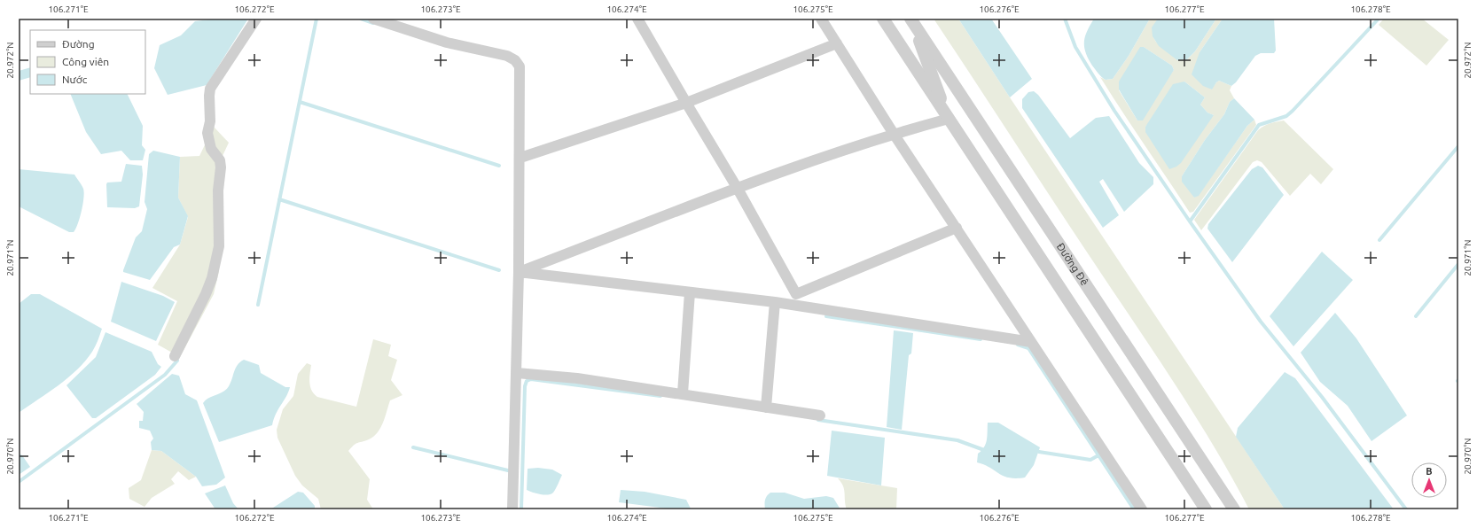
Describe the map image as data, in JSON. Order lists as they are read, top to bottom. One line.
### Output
{"streets":{"street":["Đường Đê"]},"legend":["Đường","Công viên","Nước"],"north":"top","coordinates":["106.271°E","106.272°E","106.273°E","106.274°E","106.275°E","106.276°E","106.277°E","106.278°E","20.972°N","20.971°N","20.970°N"]}
